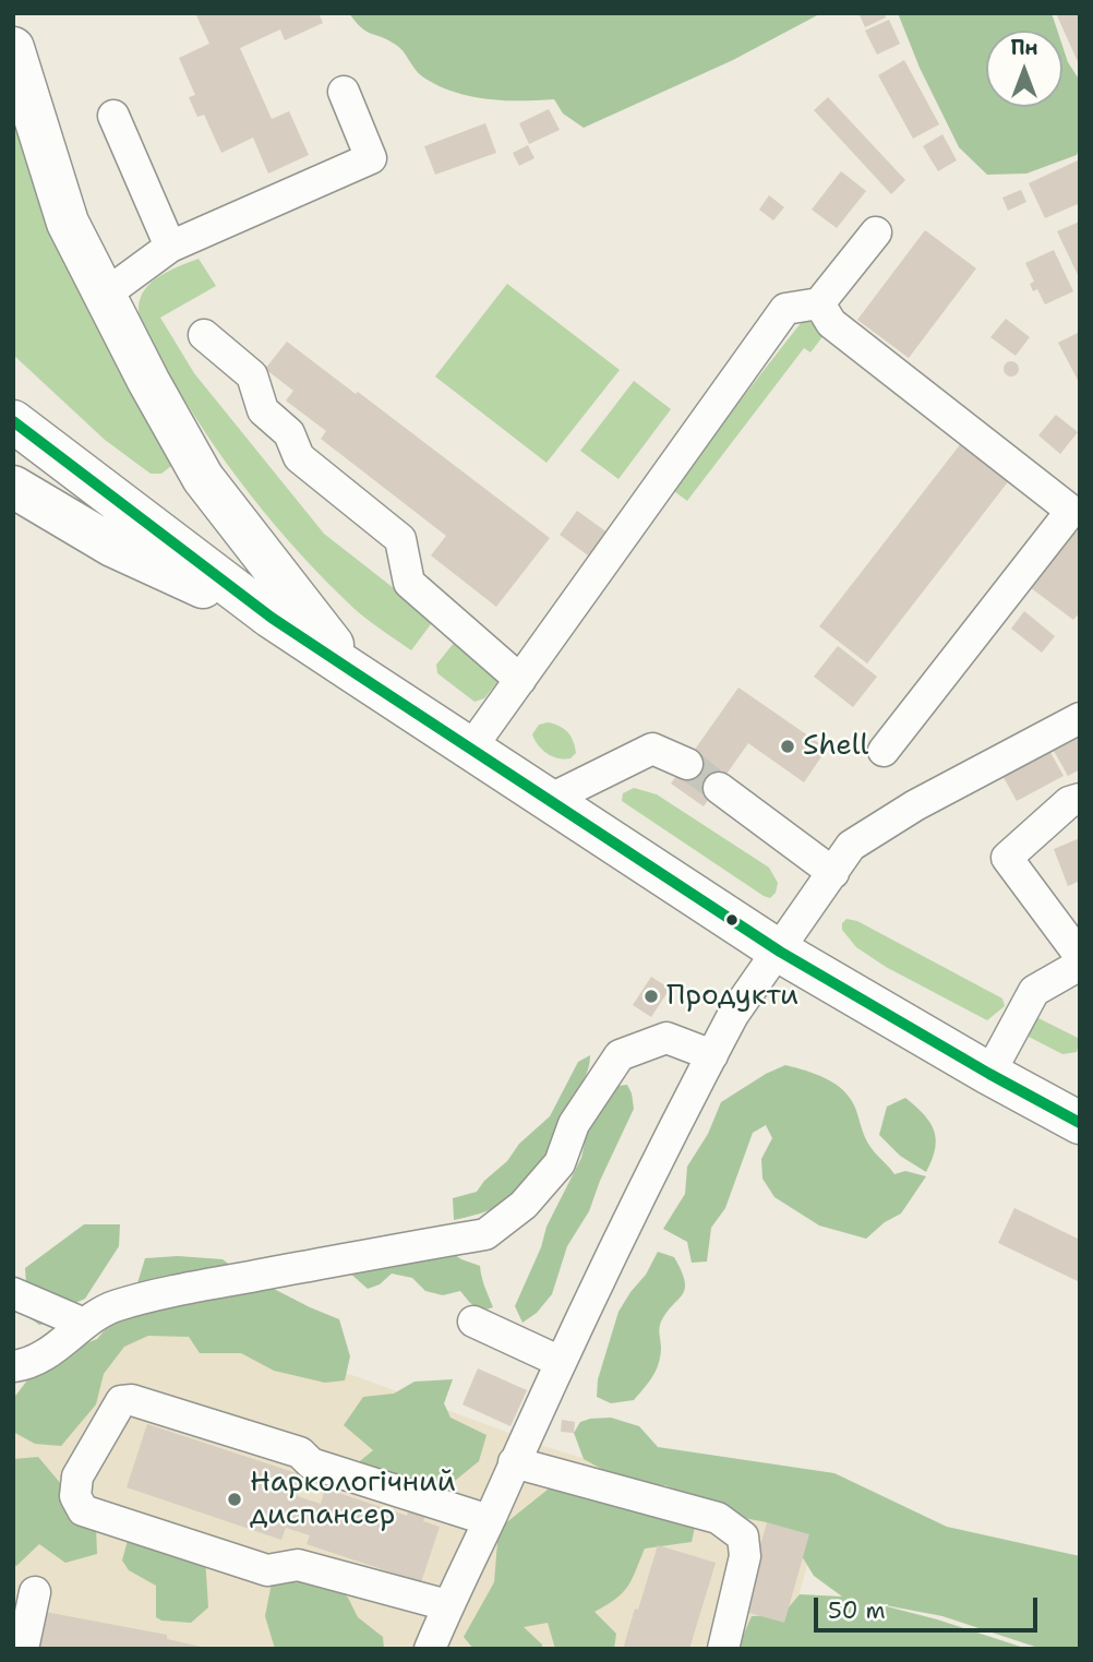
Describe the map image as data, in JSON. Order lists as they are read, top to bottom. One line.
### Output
{"places":["Shell","Продукти","Наркологічний диспансер"],"scale_bar":"50 m","north":"top"}
